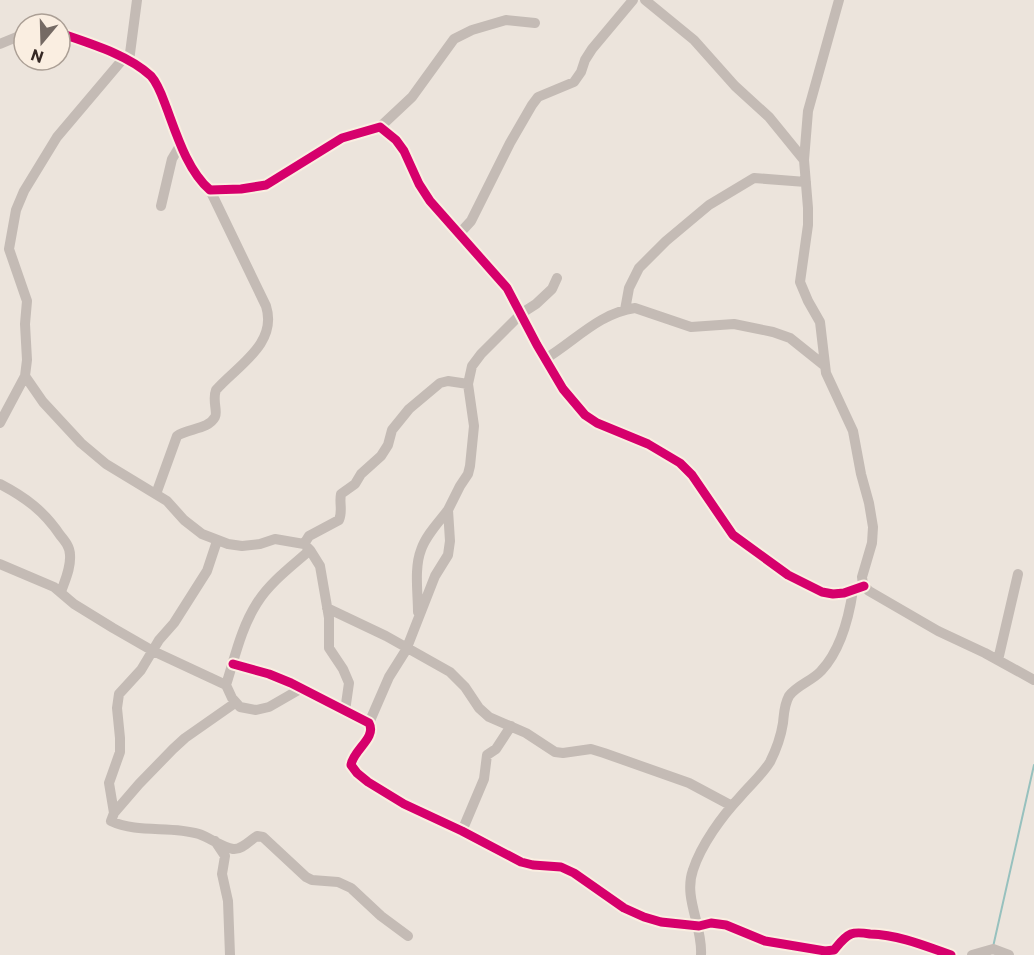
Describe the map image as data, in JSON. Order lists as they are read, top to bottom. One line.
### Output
{"north":"bottom"}
